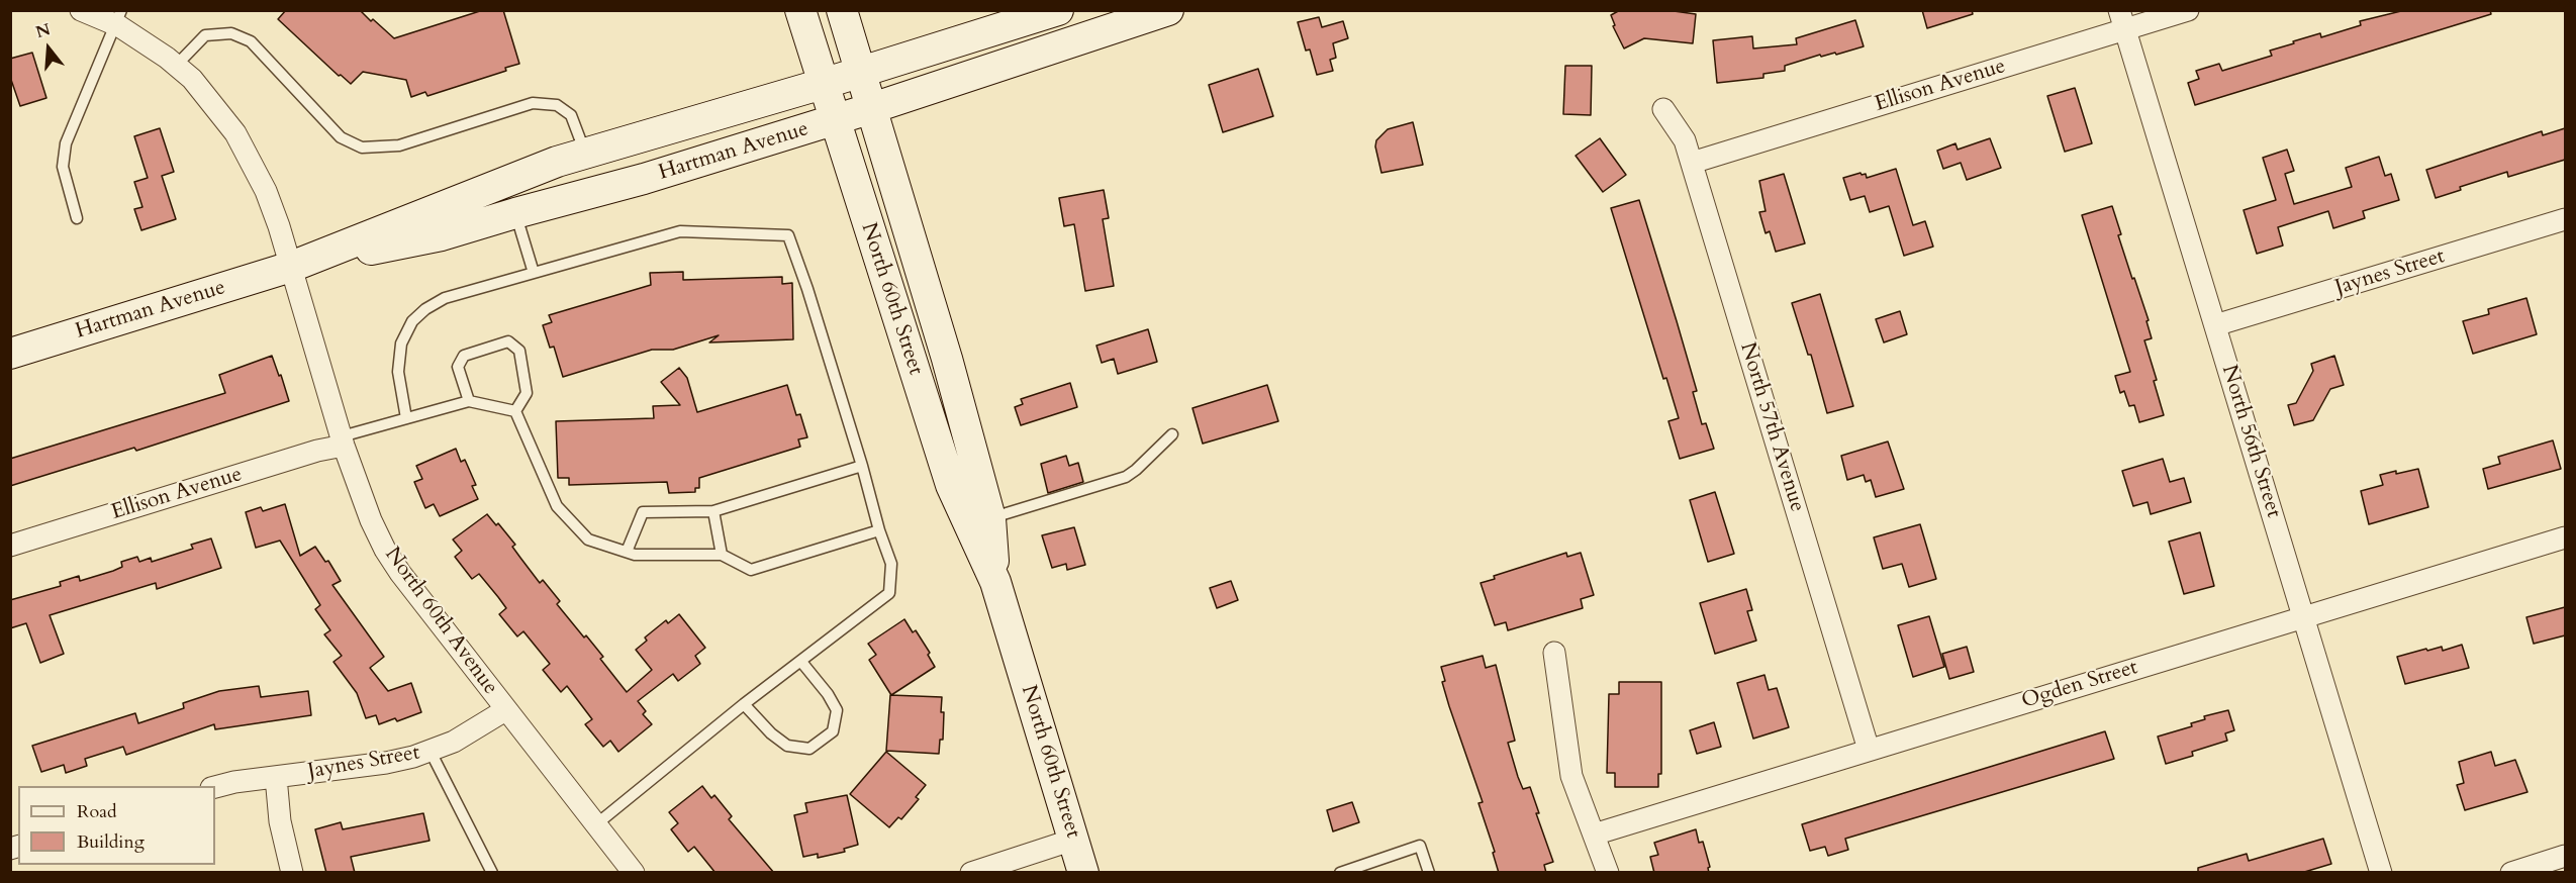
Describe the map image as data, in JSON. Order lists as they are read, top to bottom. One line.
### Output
{"streets":{"main road":["Hartman Avenue","North 60th Street"],"street":["Ellison Avenue","Jaynes Street","North 57th Avenue","North 56th Street","North 60th Avenue","Ogden Street"]},"crossings":[["Ellison Avenue","North 57th Avenue"],["Ellison Avenue","North 56th Street"],["Ellison Avenue","North 60th Avenue"],["Hartman Avenue","North 60th Street"],["Hartman Avenue","North 60th Avenue"],["Jaynes Street","North 56th Street"],["Jaynes Street","North 60th Avenue"],["North 57th Avenue","Ogden Street"],["North 56th Street","Ogden Street"]],"legend":["Road","Building"],"north":"top"}
